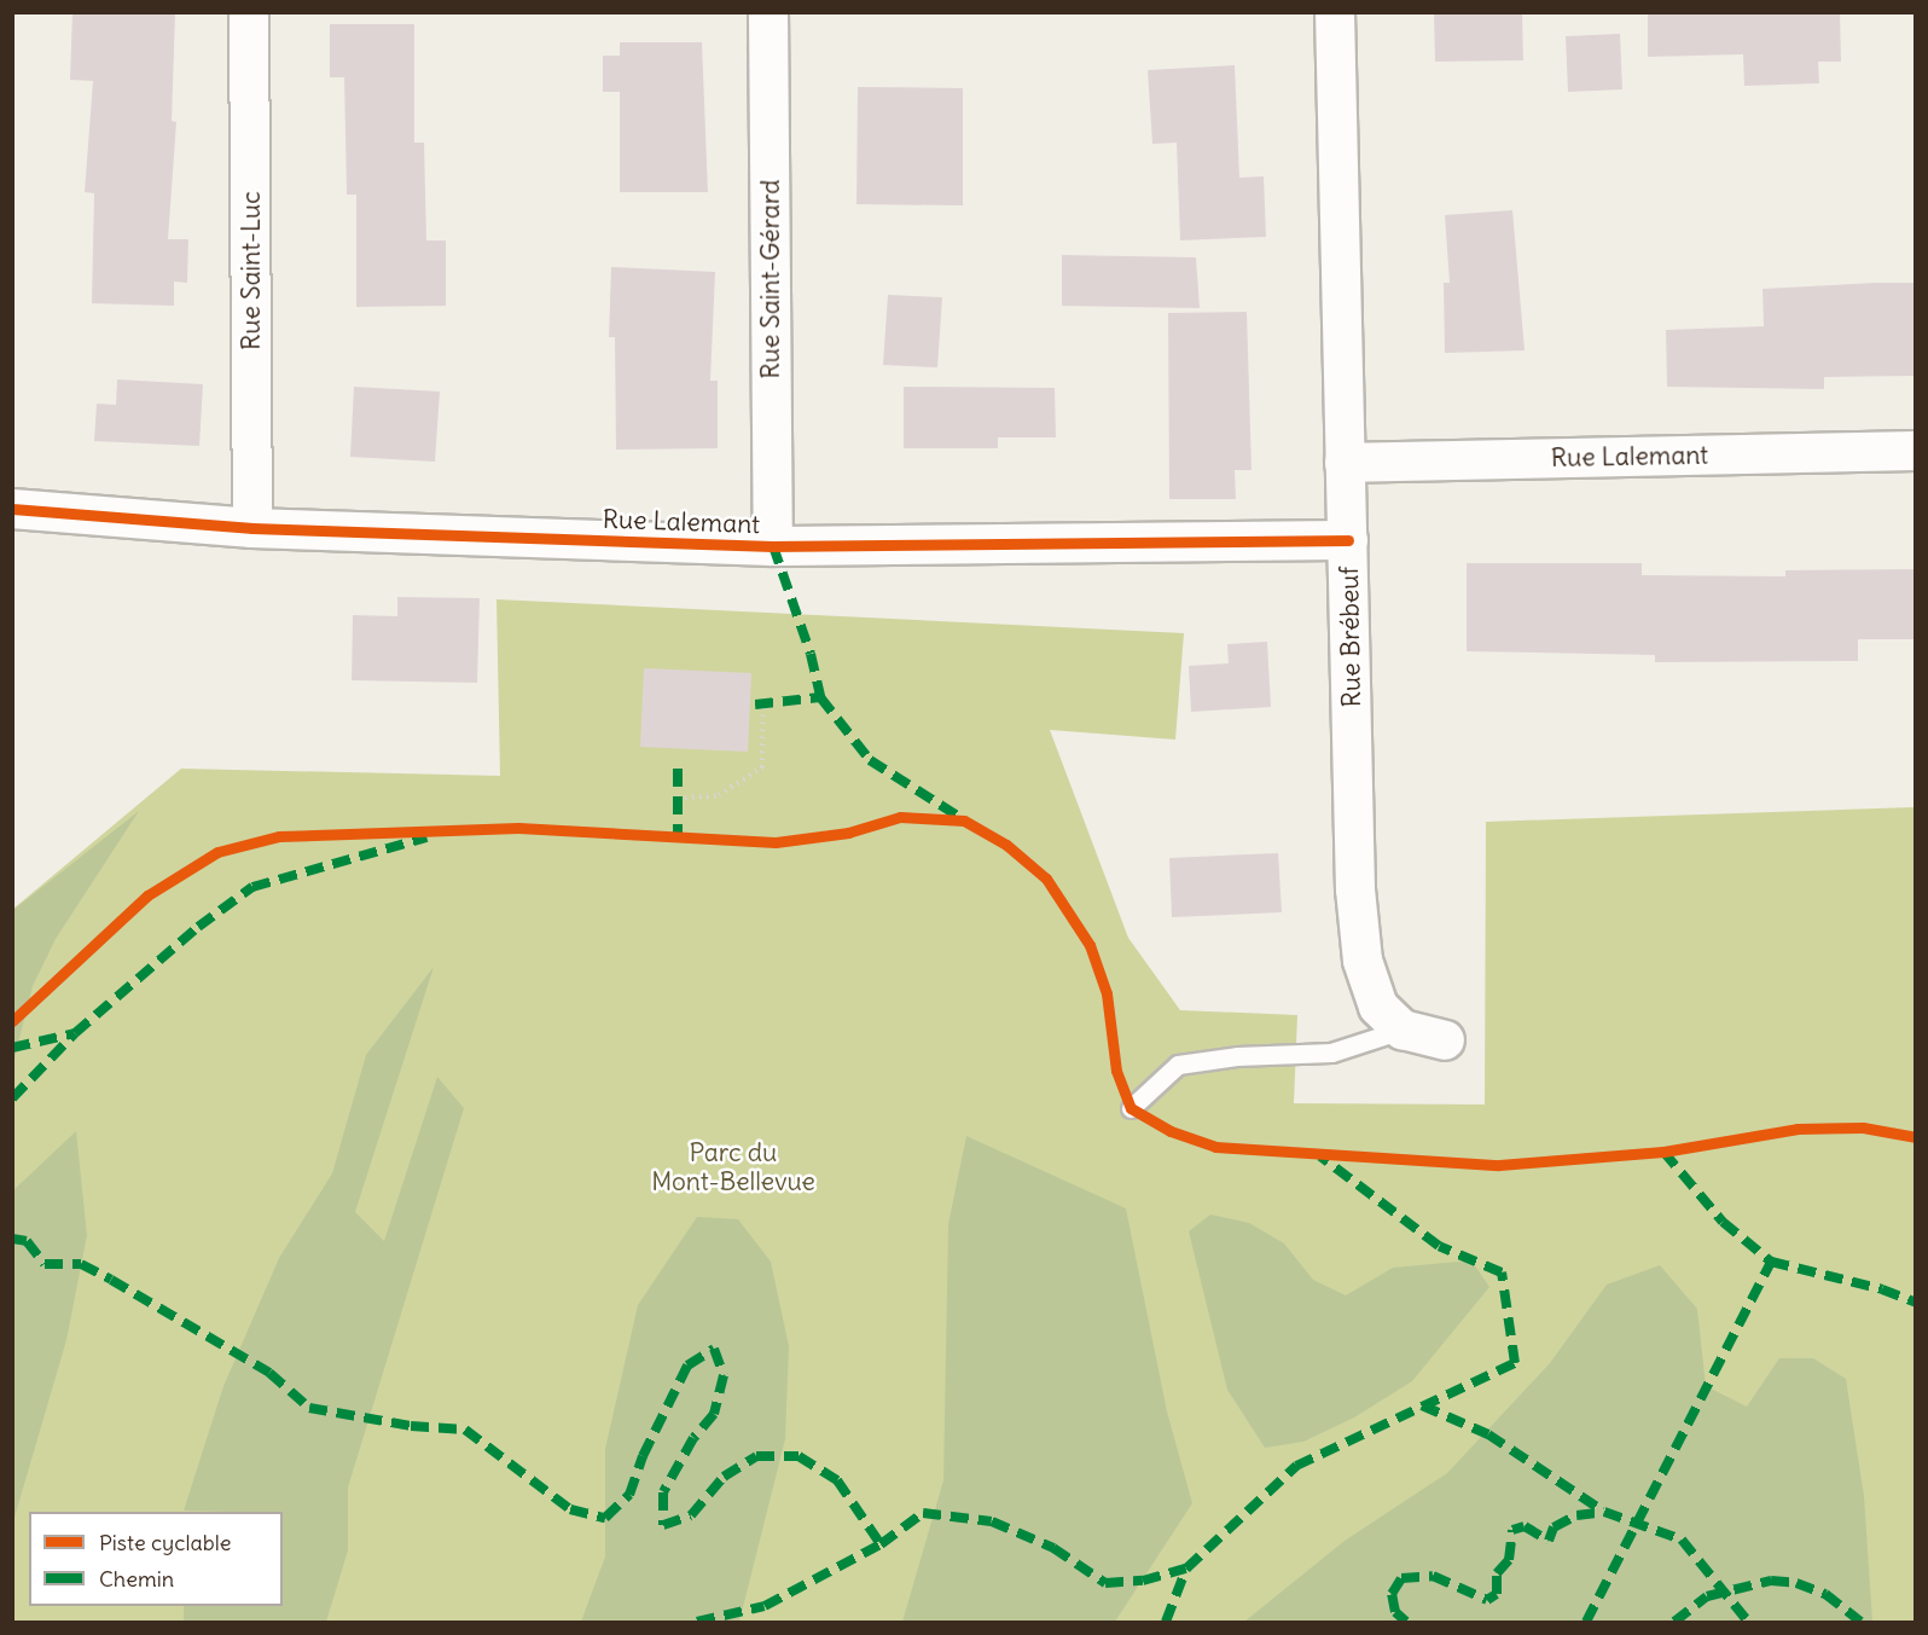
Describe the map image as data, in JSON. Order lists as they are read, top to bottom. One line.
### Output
{"streets":{"street":["Rue Saint-Luc","Rue Saint-Gérard","Rue Lalemant","Rue Brébeuf"]},"crossings":[["Rue Saint-Luc","Rue Lalemant"],["Rue Saint-Gérard","Rue Lalemant"],["Rue Lalemant","Rue Brébeuf"]],"parks":["Parc du Mont-Bellevue"],"legend":["Piste cyclable","Chemin"]}
